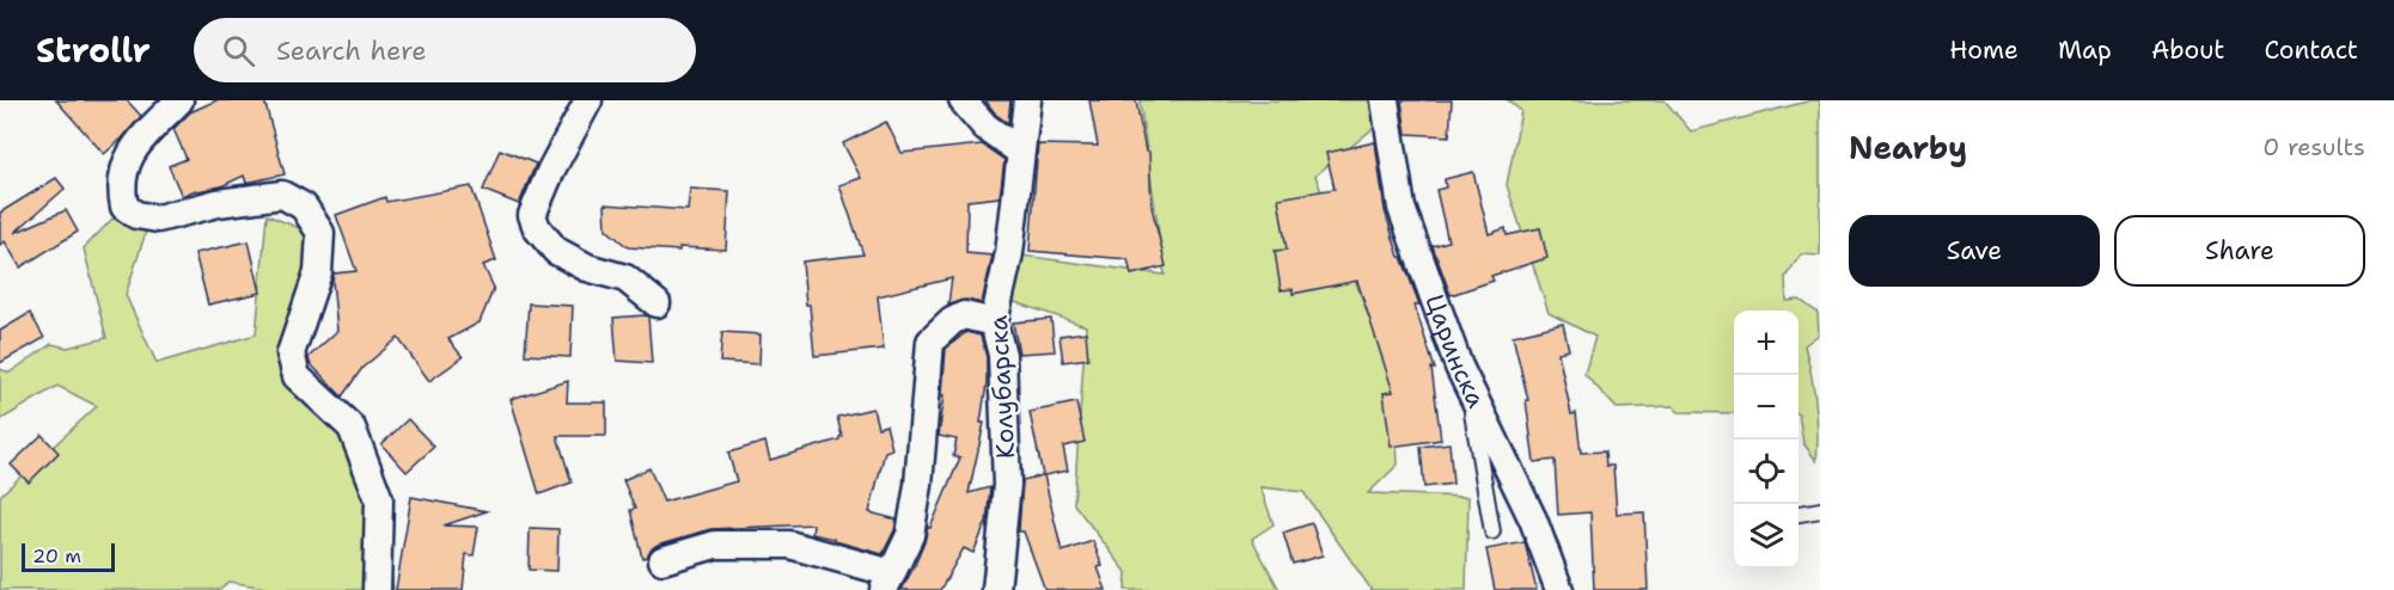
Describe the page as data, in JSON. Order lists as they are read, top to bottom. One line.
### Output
{"streets":{"street":["Царинска","Колубарска"]},"scale_bar":"20 m","page":{"header":"Strollr","search":"Search here","nav":["Home","Map","About","Contact"],"heading":["Nearby","0 results"],"buttons":["Save","Share"],"map_buttons":["+","−"],"scale":"20 m"}}
